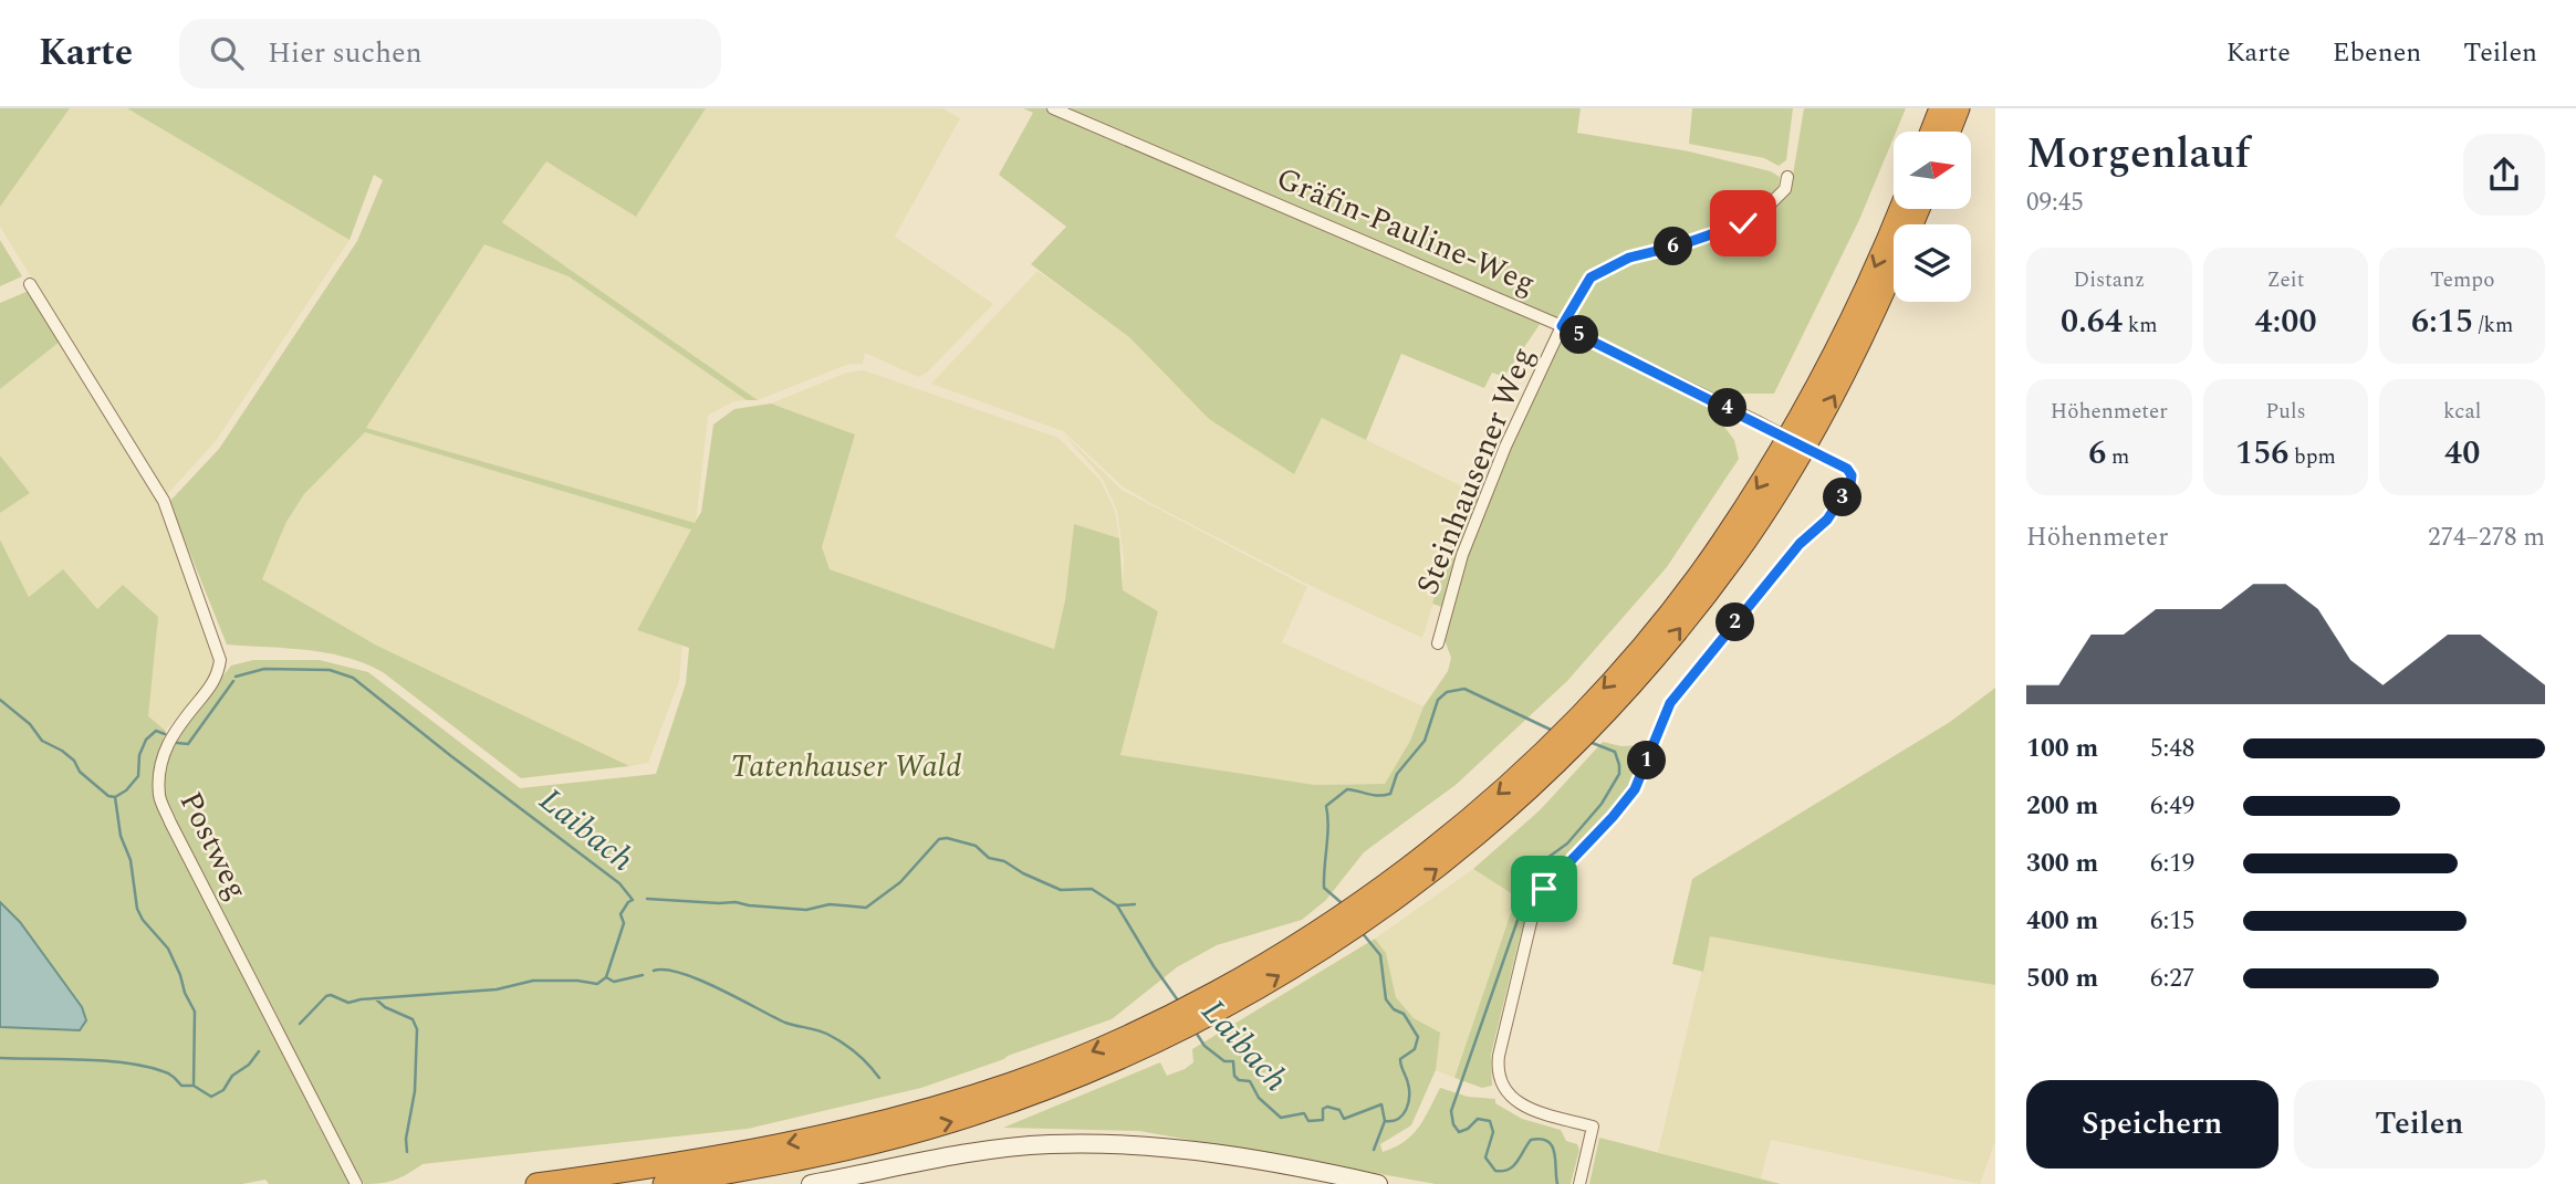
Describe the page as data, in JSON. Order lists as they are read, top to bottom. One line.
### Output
{"streets":{"street":["Gräfin-Pauline-Weg","Steinhausener Weg","Postweg"]},"crossings":[["Gräfin-Pauline-Weg","Steinhausener Weg"]],"water":["Laibach"],"parks":["Tatenhauser Wald"],"north":"right","page":{"header":"Karte","search":"Hier suchen","nav":["Karte","Ebenen","Teilen"],"heading":["Morgenlauf","09:45"],"pins":["6","5","4","3","2","1"],"stats":[["Distanz","0.64 km"],["Zeit","4:00"],["Tempo","6:15 /km"],["Höhenmeter","6 m"],["Puls","156 bpm"],["kcal","40"]],"chart":["Höhenmeter","274–278 m"],"list":[{"name":"100 m","note":"5:48"},{"name":"200 m","note":"6:49"},{"name":"300 m","note":"6:19"},{"name":"400 m","note":"6:15"},{"name":"500 m","note":"6:27"}],"buttons":["Speichern","Teilen"]}}
